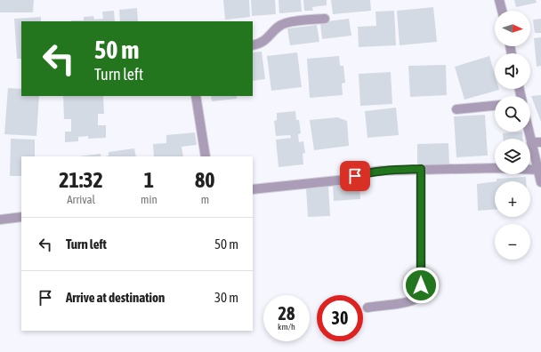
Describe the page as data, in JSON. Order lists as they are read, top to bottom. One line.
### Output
{"north":"right","page":{"map_buttons":["+","−"],"turn":["50 m","Turn left"],"eta":["21:32","Arrival","1","min","80","m"],"list":[{"name":"Turn left","value":"50 m"},{"name":"Arrive at destination","value":"30 m"}],"speed":"28 km/h","limit":"30"}}
